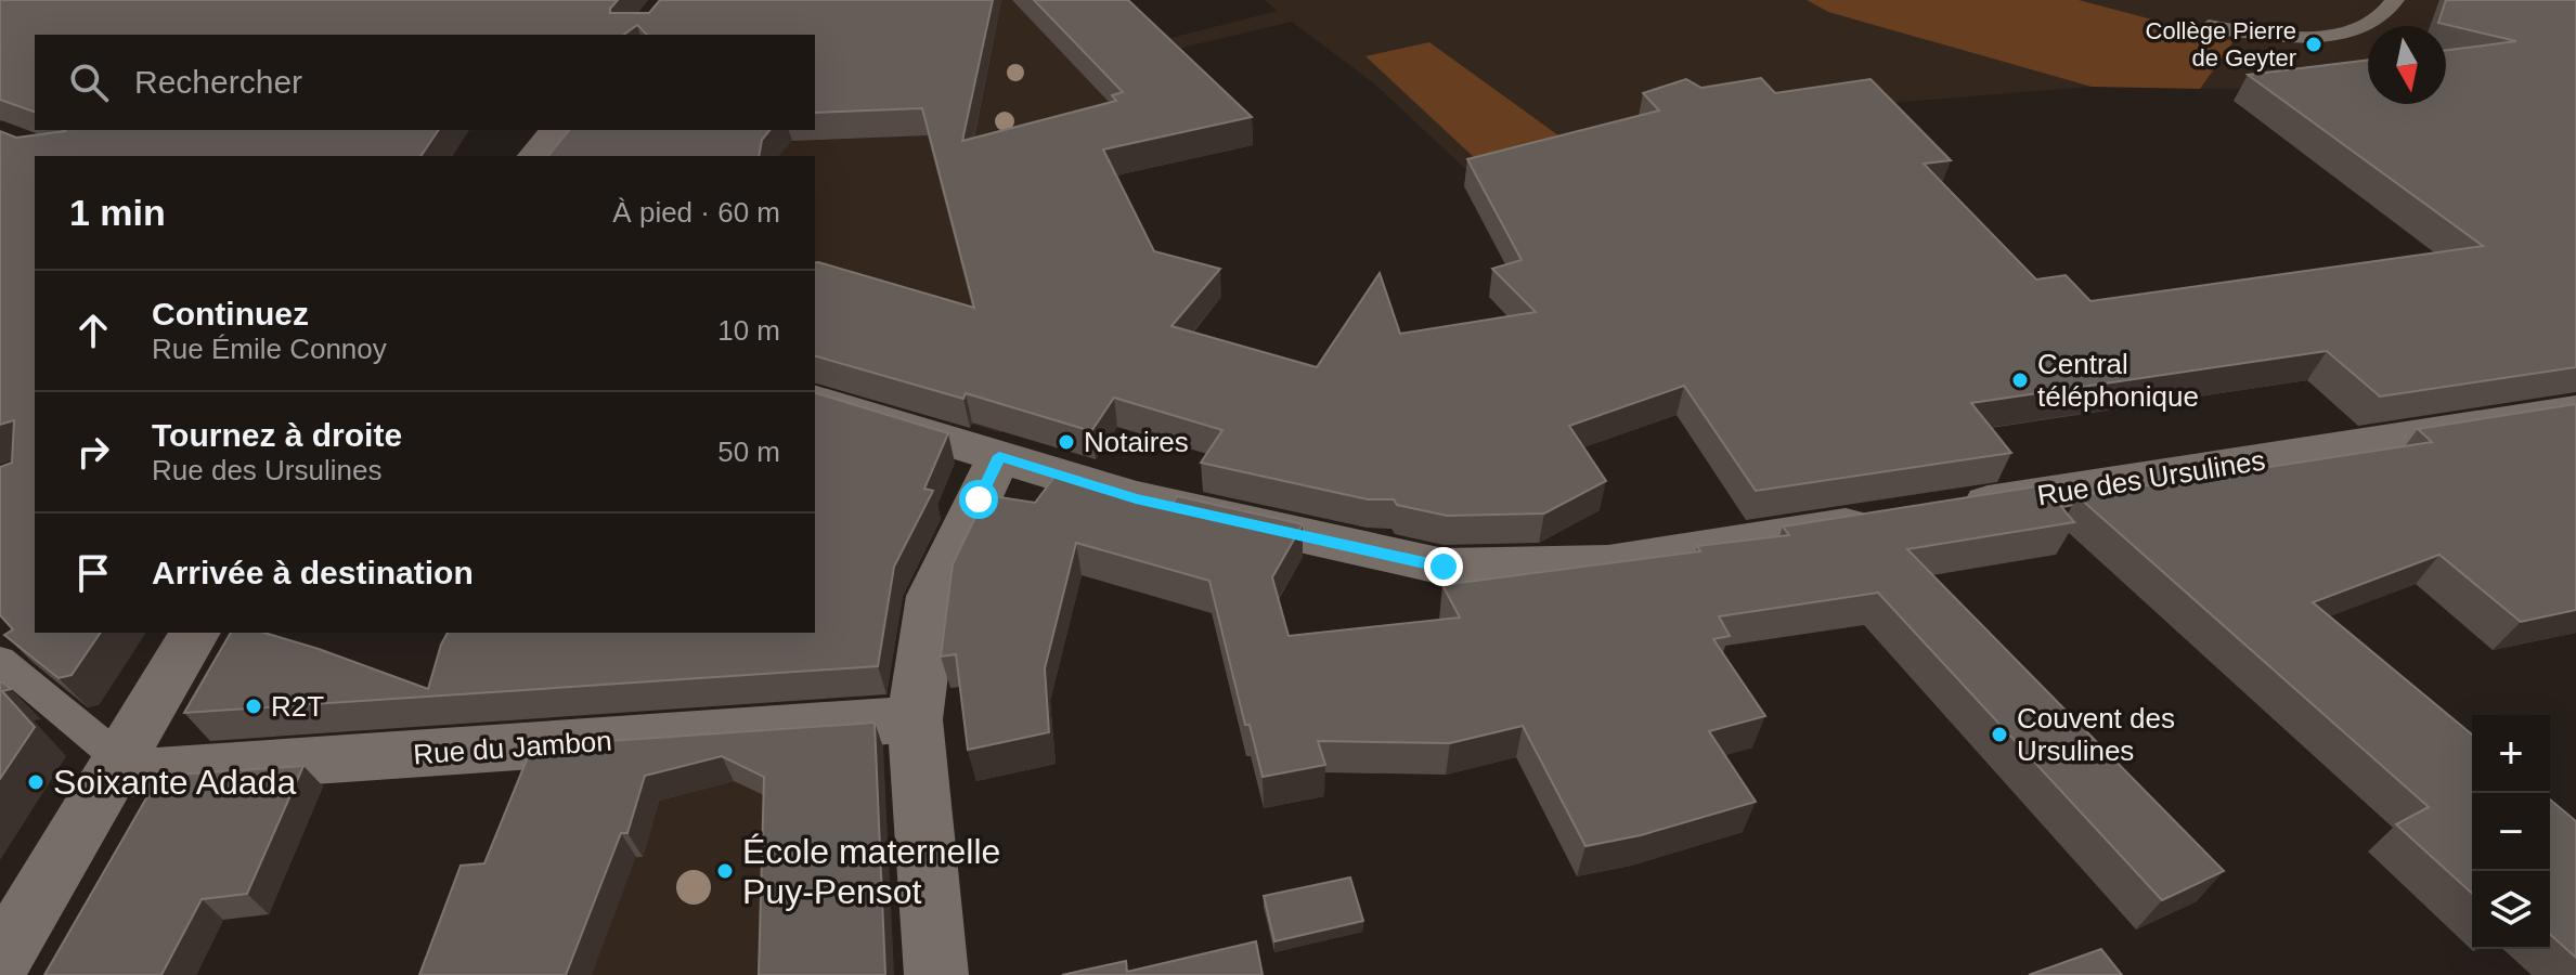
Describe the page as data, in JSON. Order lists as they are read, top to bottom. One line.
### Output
{"streets":{"street":["Rue des Ursulines","Rue du Jambon"]},"places":["Collège Pierre de Geyter","Central téléphonique","Notaires","R2T","Couvent des Ursulines","Soixante Adada","École maternelle Puy-Pensot"],"north":"bottom","page":{"search":"Rechercher","heading":["1 min","À pied · 60 m"],"list":[["Continuez","Rue Émile Connoy","10 m"],["Tournez à droite","Rue des Ursulines","50 m"],"Arrivée à destination"],"map_buttons":["+","−"]}}
